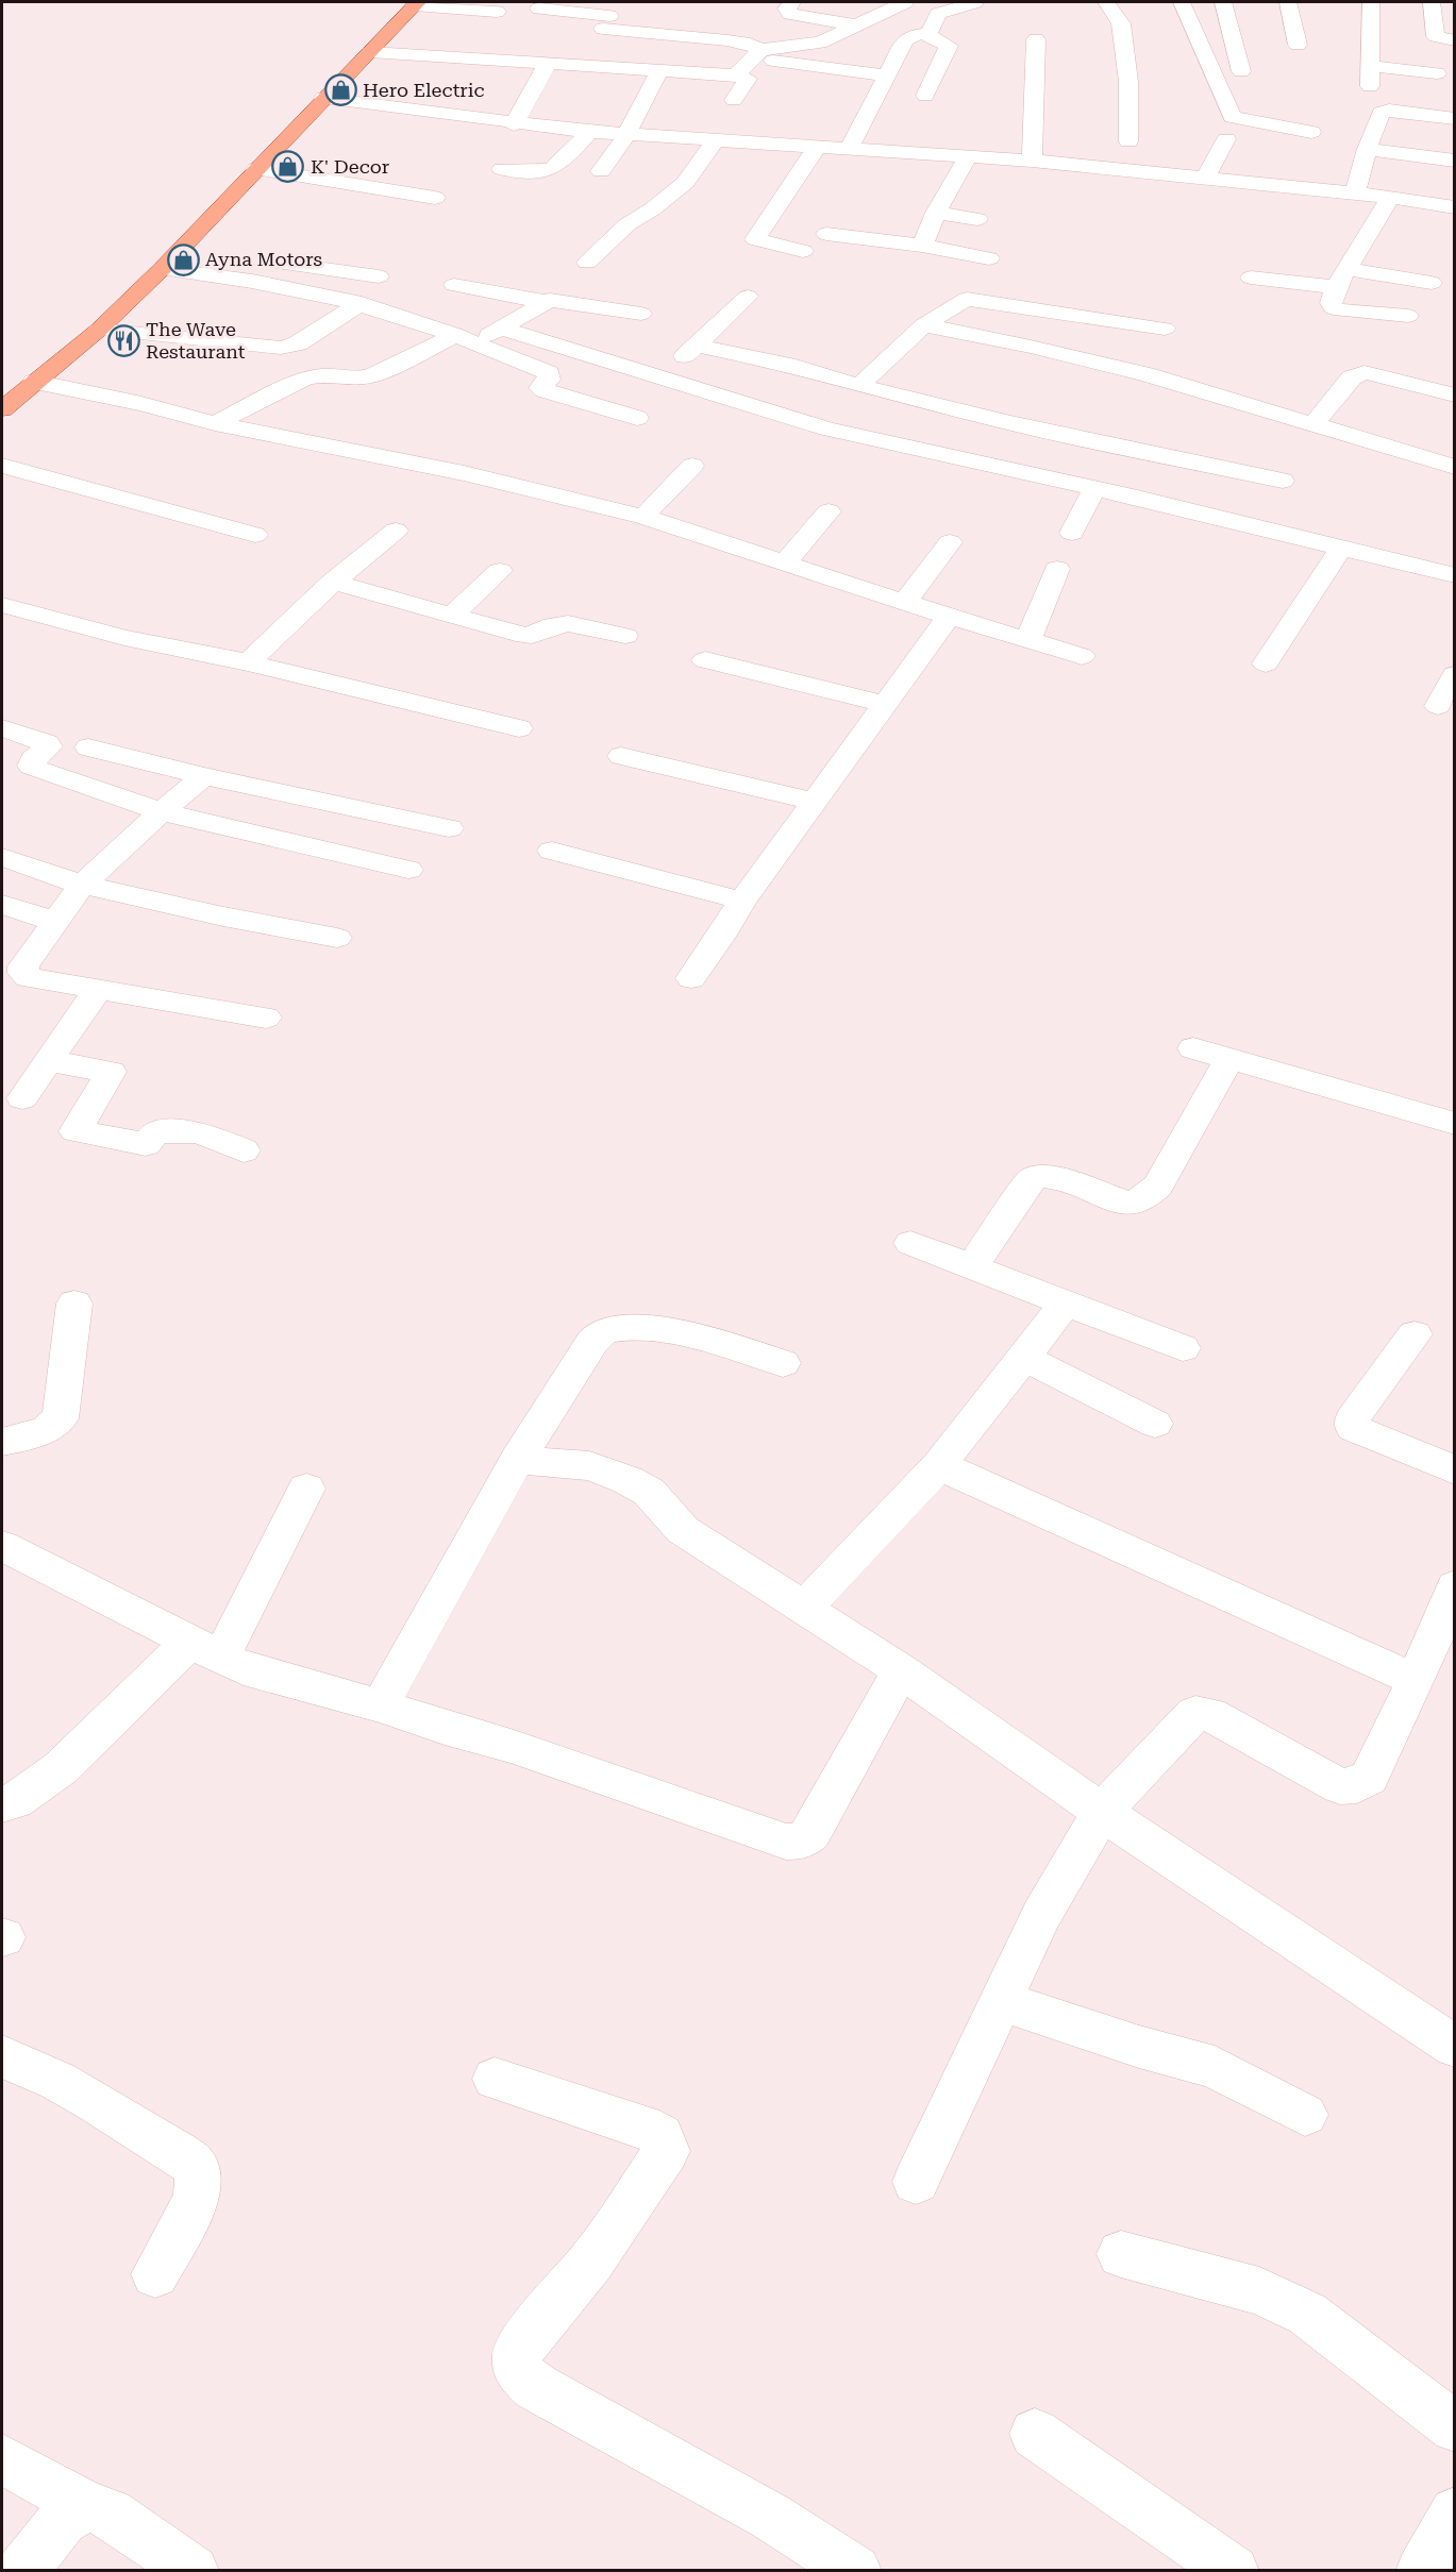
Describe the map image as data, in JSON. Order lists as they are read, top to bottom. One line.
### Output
{"places":{"shop":["Hero Electric","K' Decor","Ayna Motors"],"restaurant":["The Wave Restaurant"]}}
